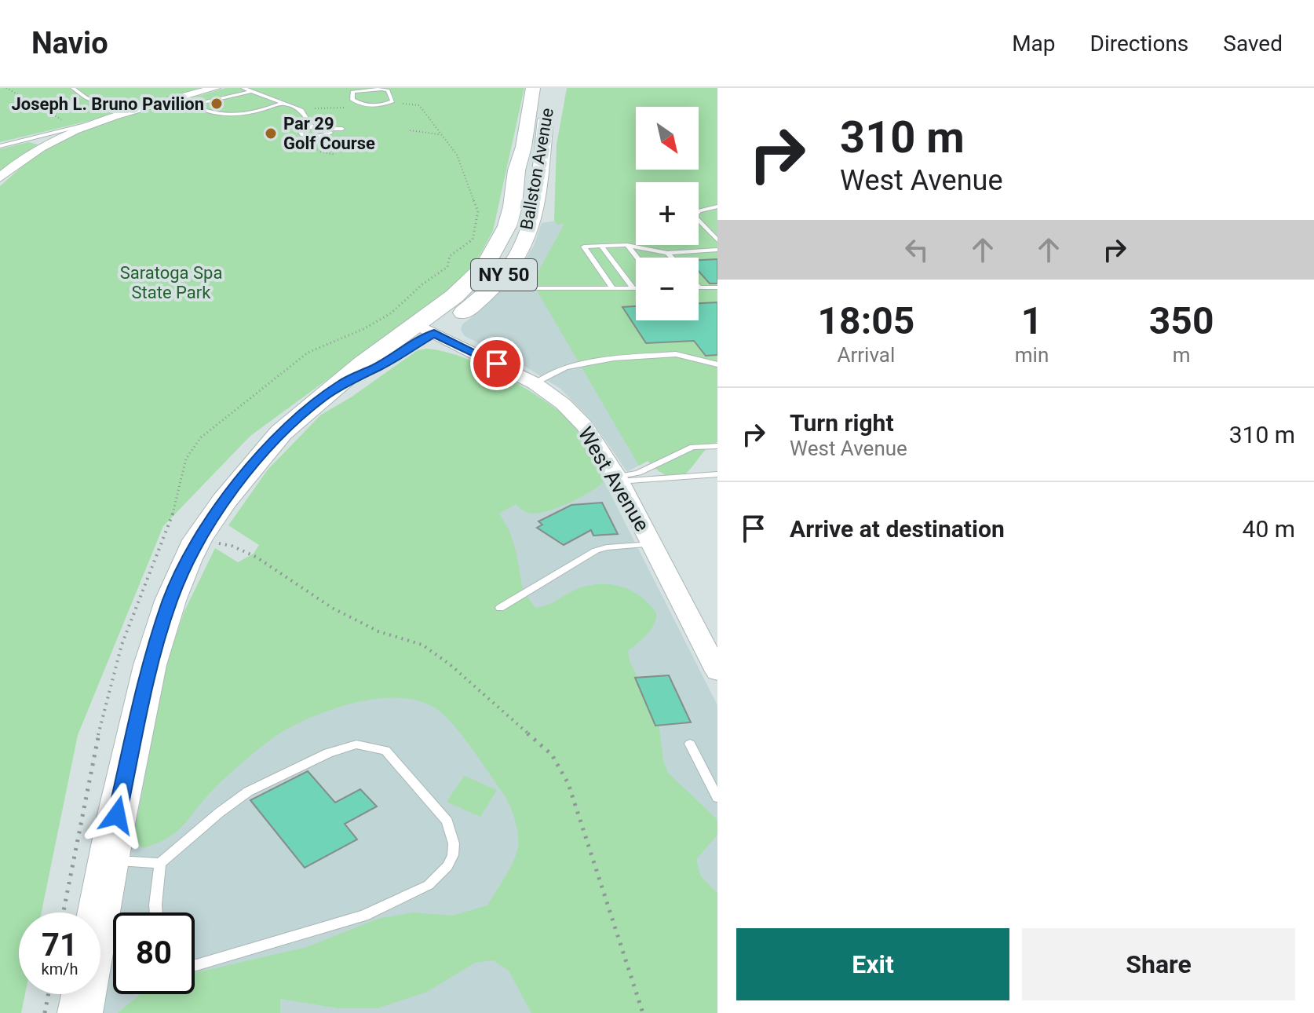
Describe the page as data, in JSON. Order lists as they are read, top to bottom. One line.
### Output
{"streets":{"highway":["Ballston Avenue","NY 50"],"street":["West Avenue"]},"crossings":[["Ballston Avenue","West Avenue"]],"parks":["Saratoga Spa State Park"],"places":["Joseph L. Bruno Pavilion","Par 29 Golf Course"],"north":"bottom right","page":{"header":"Navio","nav":["Map","Directions","Saved"],"turn":["310 m","West Avenue"],"map_buttons":["+","−"],"eta":["18:05","Arrival","1","min","350","m"],"list":[{"name":"Turn right","note":"West Avenue","value":"310 m"},{"name":"Arrive at destination","value":"40 m"}],"speed":"71 km/h","limit":"80","buttons":["Exit","Share"]}}
